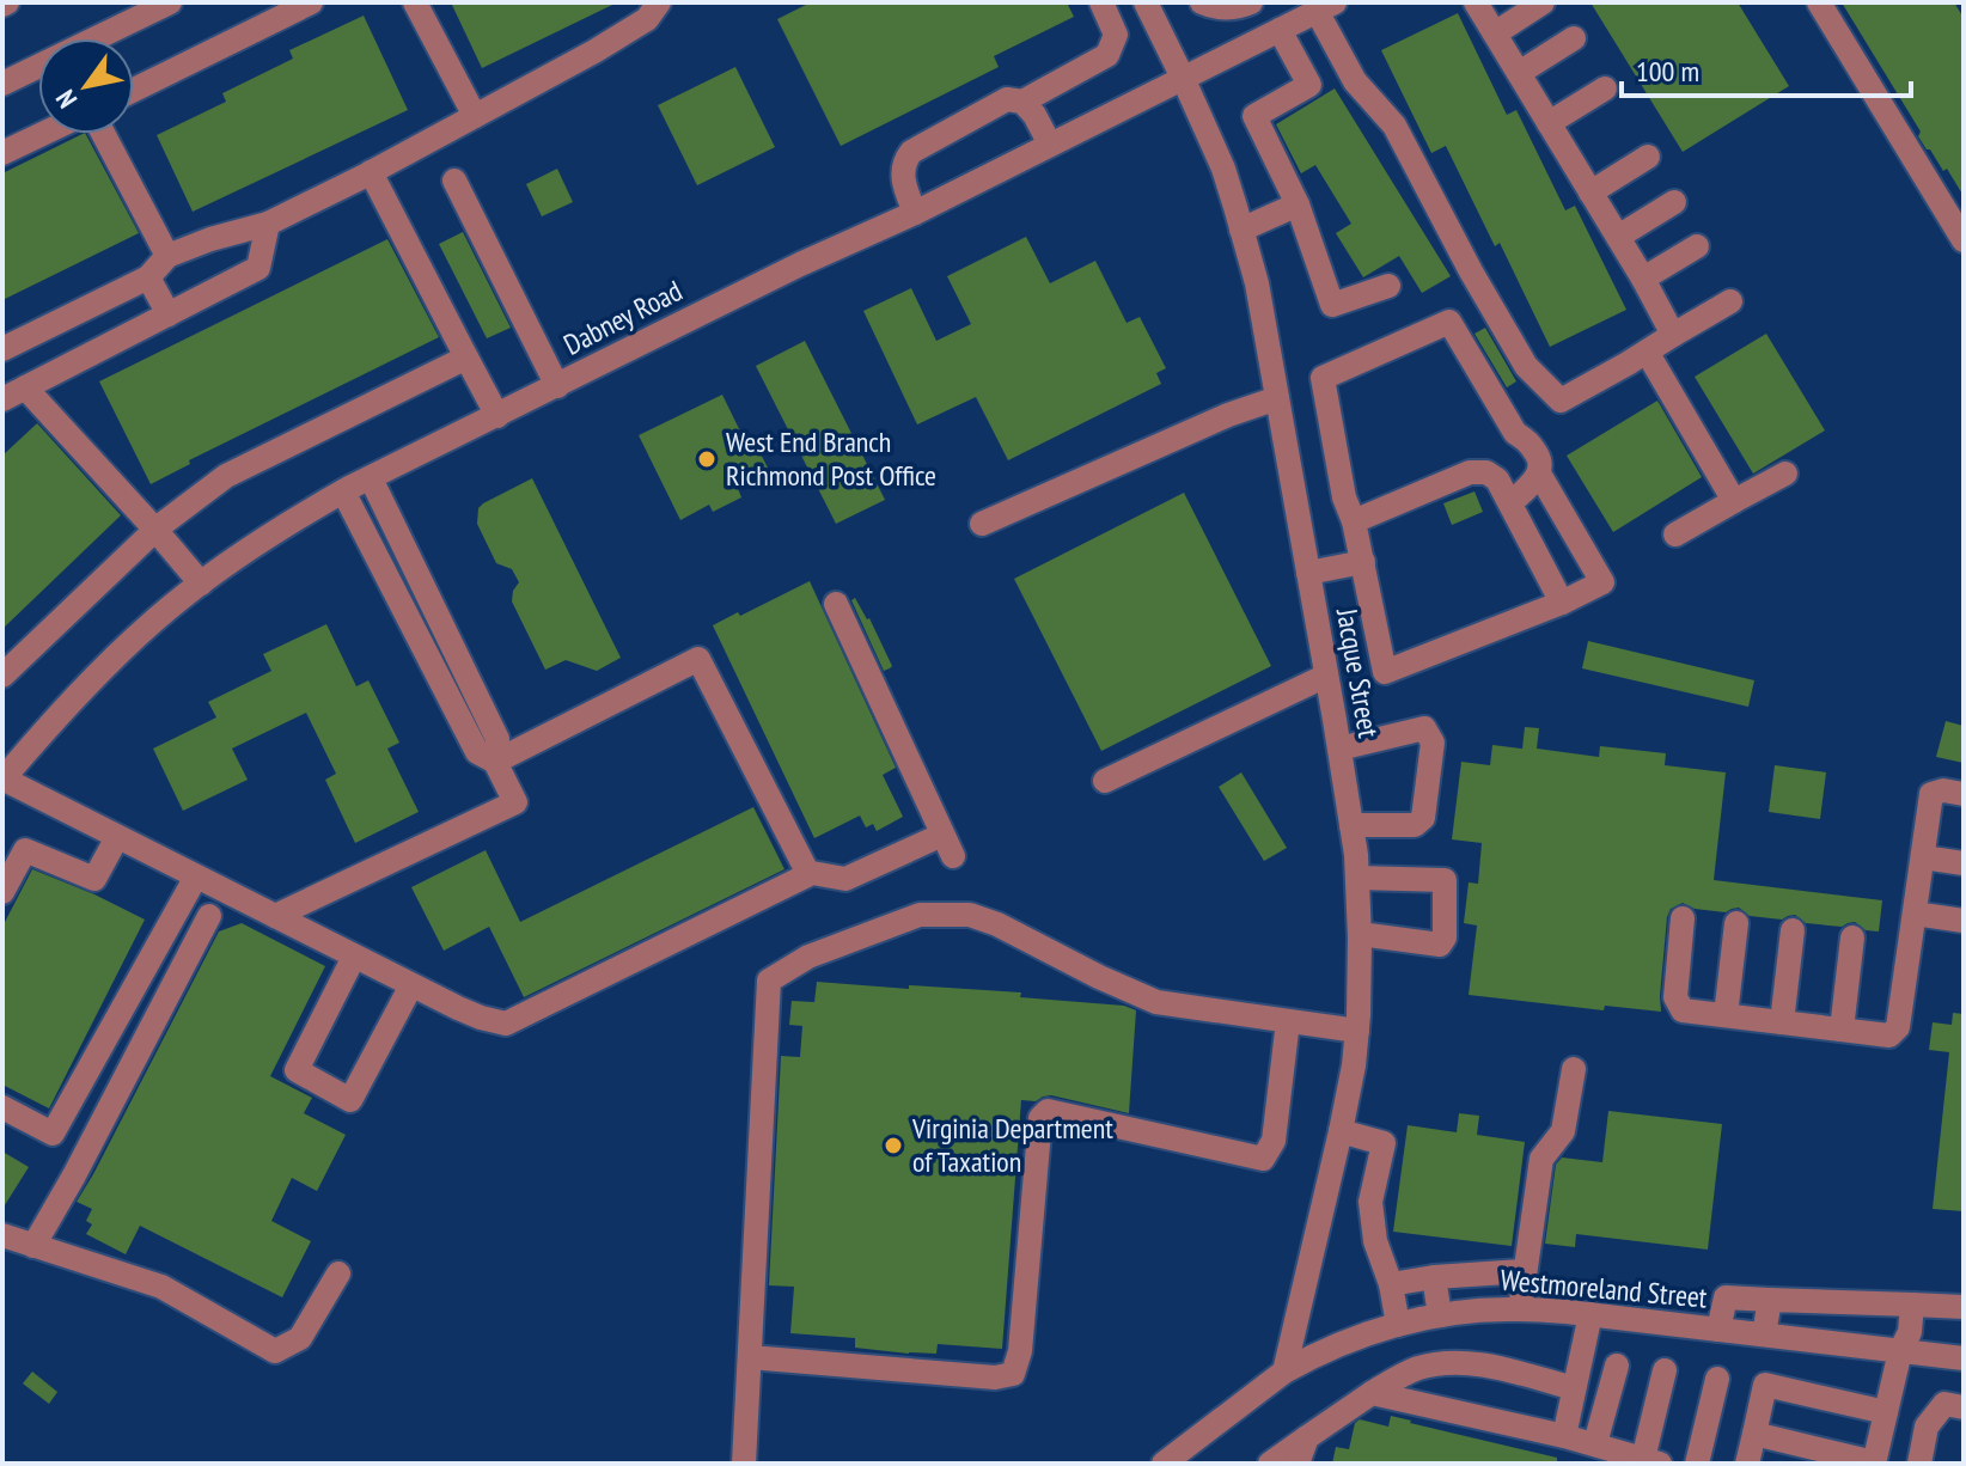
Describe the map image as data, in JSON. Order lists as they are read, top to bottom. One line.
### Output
{"streets":{"street":["Dabney Road","Jacque Street","Westmoreland Street"]},"crossings":[["Dabney Road","Jacque Street"],["Jacque Street","Westmoreland Street"]],"places":["West End Branch Richmond Post Office","Virginia Department of Taxation"],"scale_bar":"100 m","north":"bottom left"}
